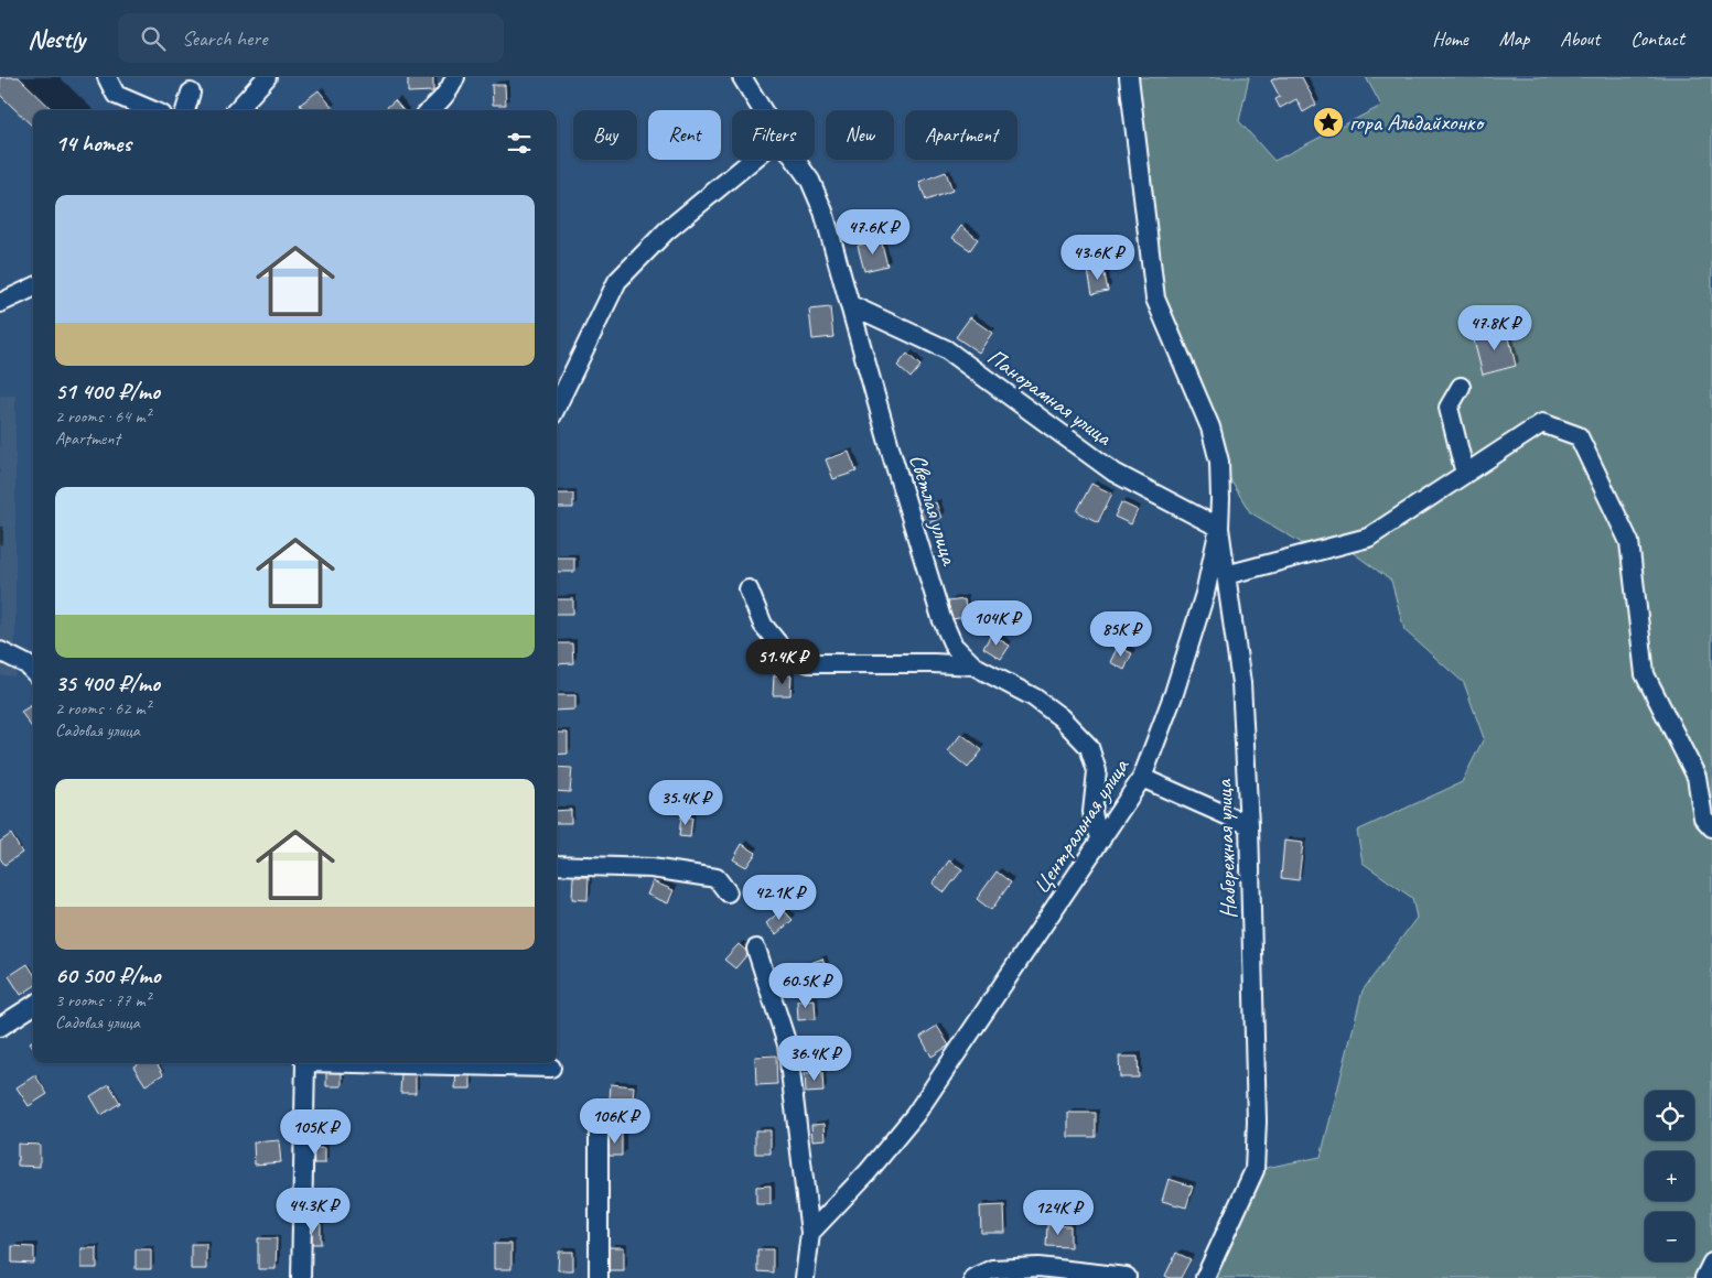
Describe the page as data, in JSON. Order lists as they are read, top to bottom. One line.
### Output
{"streets":{"street":["Панорамная улица","Светлая улица","Центральная улица","Набережная улица"]},"crossings":[["Панорамная улица","Светлая улица"],["Панорамная улица","Центральная улица"],["Панорамная улица","Набережная улица"],["Светлая улица","Центральная улица"],["Центральная улица","Набережная улица"]],"places":{"place":["гора Альдайхонко"]},"page":{"header":"Nestly","search":"Search here","nav":["Home","Map","About","Contact"],"chip":["Buy","Rent","Filters","New","Apartment"],"heading":"14 homes","list":[{"name":"51 400 ₽/mo","note":"2 rooms · 64 m² · Apartment"},{"name":"35 400 ₽/mo","note":"2 rooms · 62 m² · Садовая улица"},{"name":"60 500 ₽/mo","note":"3 rooms · 77 m² · Садовая улица"}],"price":["47.6K ₽","43.6K ₽","47.8K ₽","104K ₽","85K ₽","51.4K ₽","35.4K ₽","42.1K ₽","60.5K ₽","36.4K ₽","106K ₽","105K ₽","44.3K ₽","124K ₽"],"map_buttons":["+","−"]}}
